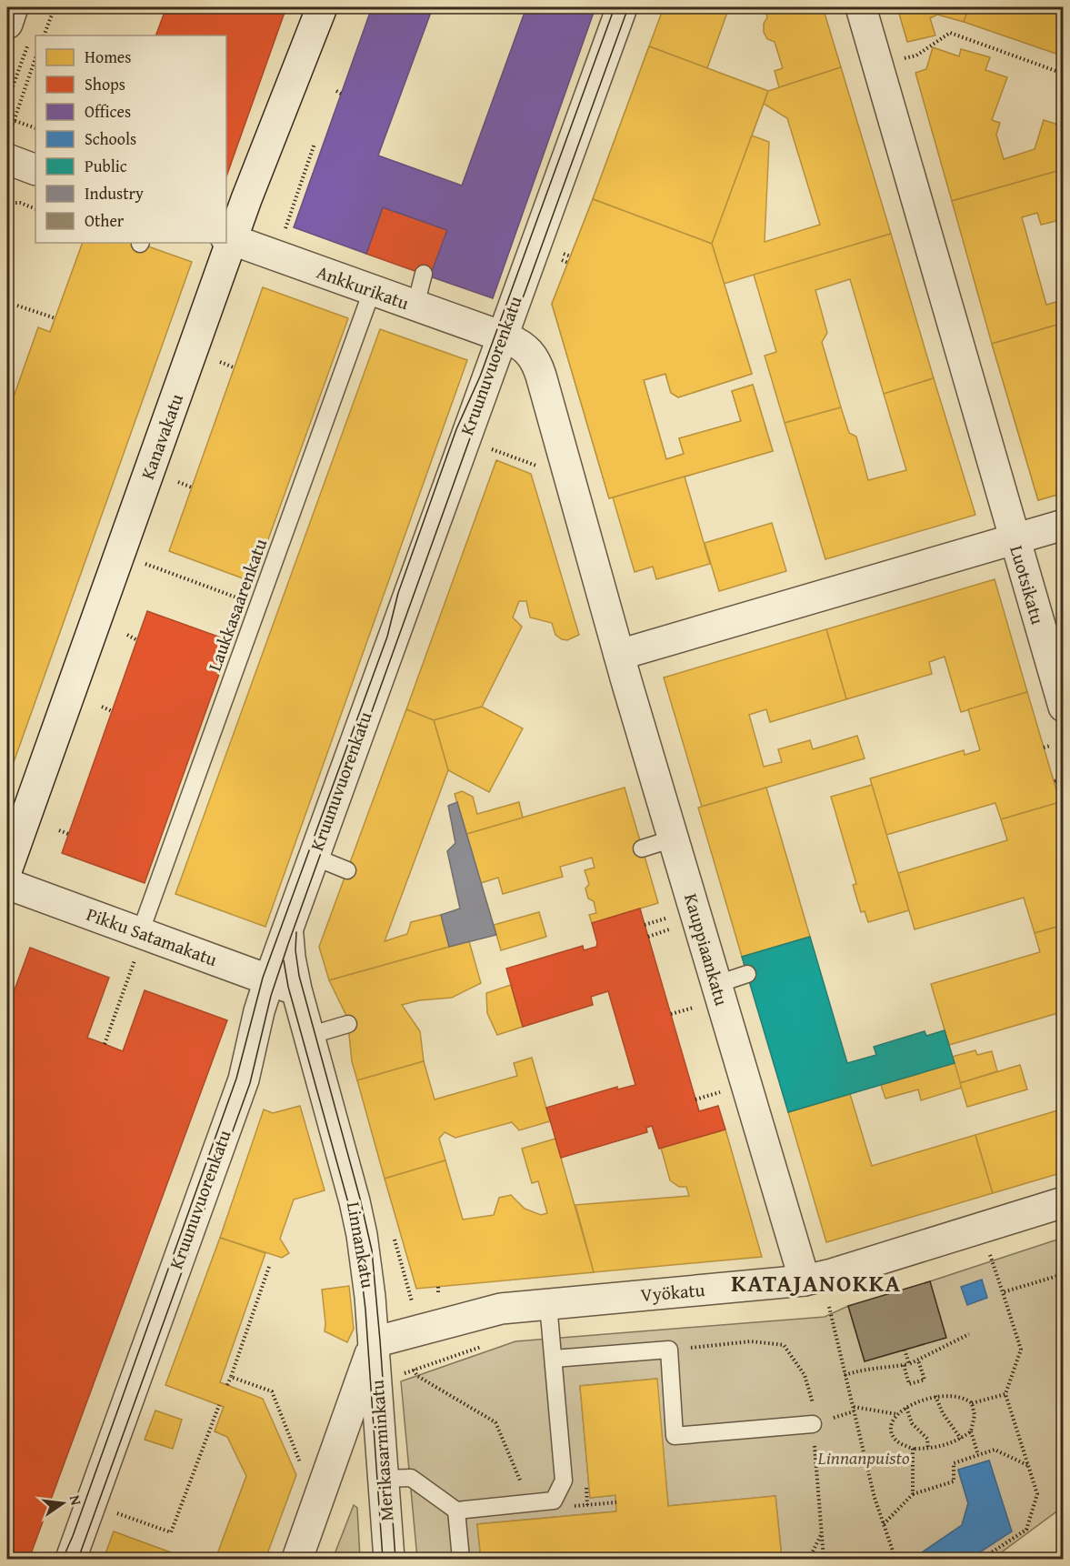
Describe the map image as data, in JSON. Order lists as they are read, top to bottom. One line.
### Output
{"streets":{"street":["Ankkurikatu","Kruunuvuorenkatu","Kanavakatu","Luotsikatu","Pikku Satamakatu","Kauppiaankatu","Linnankatu","Vyökatu","Merikasarminkatu"],"lane":["Laukkasaarenkatu"]},"crossings":[["Ankkurikatu","Kruunuvuorenkatu"],["Ankkurikatu","Kanavakatu"],["Ankkurikatu","Laukkasaarenkatu"],["Ankkurikatu","Kauppiaankatu"],["Kruunuvuorenkatu","Pikku Satamakatu"],["Kruunuvuorenkatu","Kauppiaankatu"],["Kruunuvuorenkatu","Linnankatu"],["Laukkasaarenkatu","Pikku Satamakatu"],["Pikku Satamakatu","Linnankatu"],["Kauppiaankatu","Vyökatu"],["Linnankatu","Vyökatu"],["Linnankatu","Merikasarminkatu"],["Vyökatu","Merikasarminkatu"]],"districts":["KATAJANOKKA"],"parks":["Linnanpuisto"],"legend":["Homes","Shops","Offices","Schools","Public","Industry","Other"],"north":"right"}
